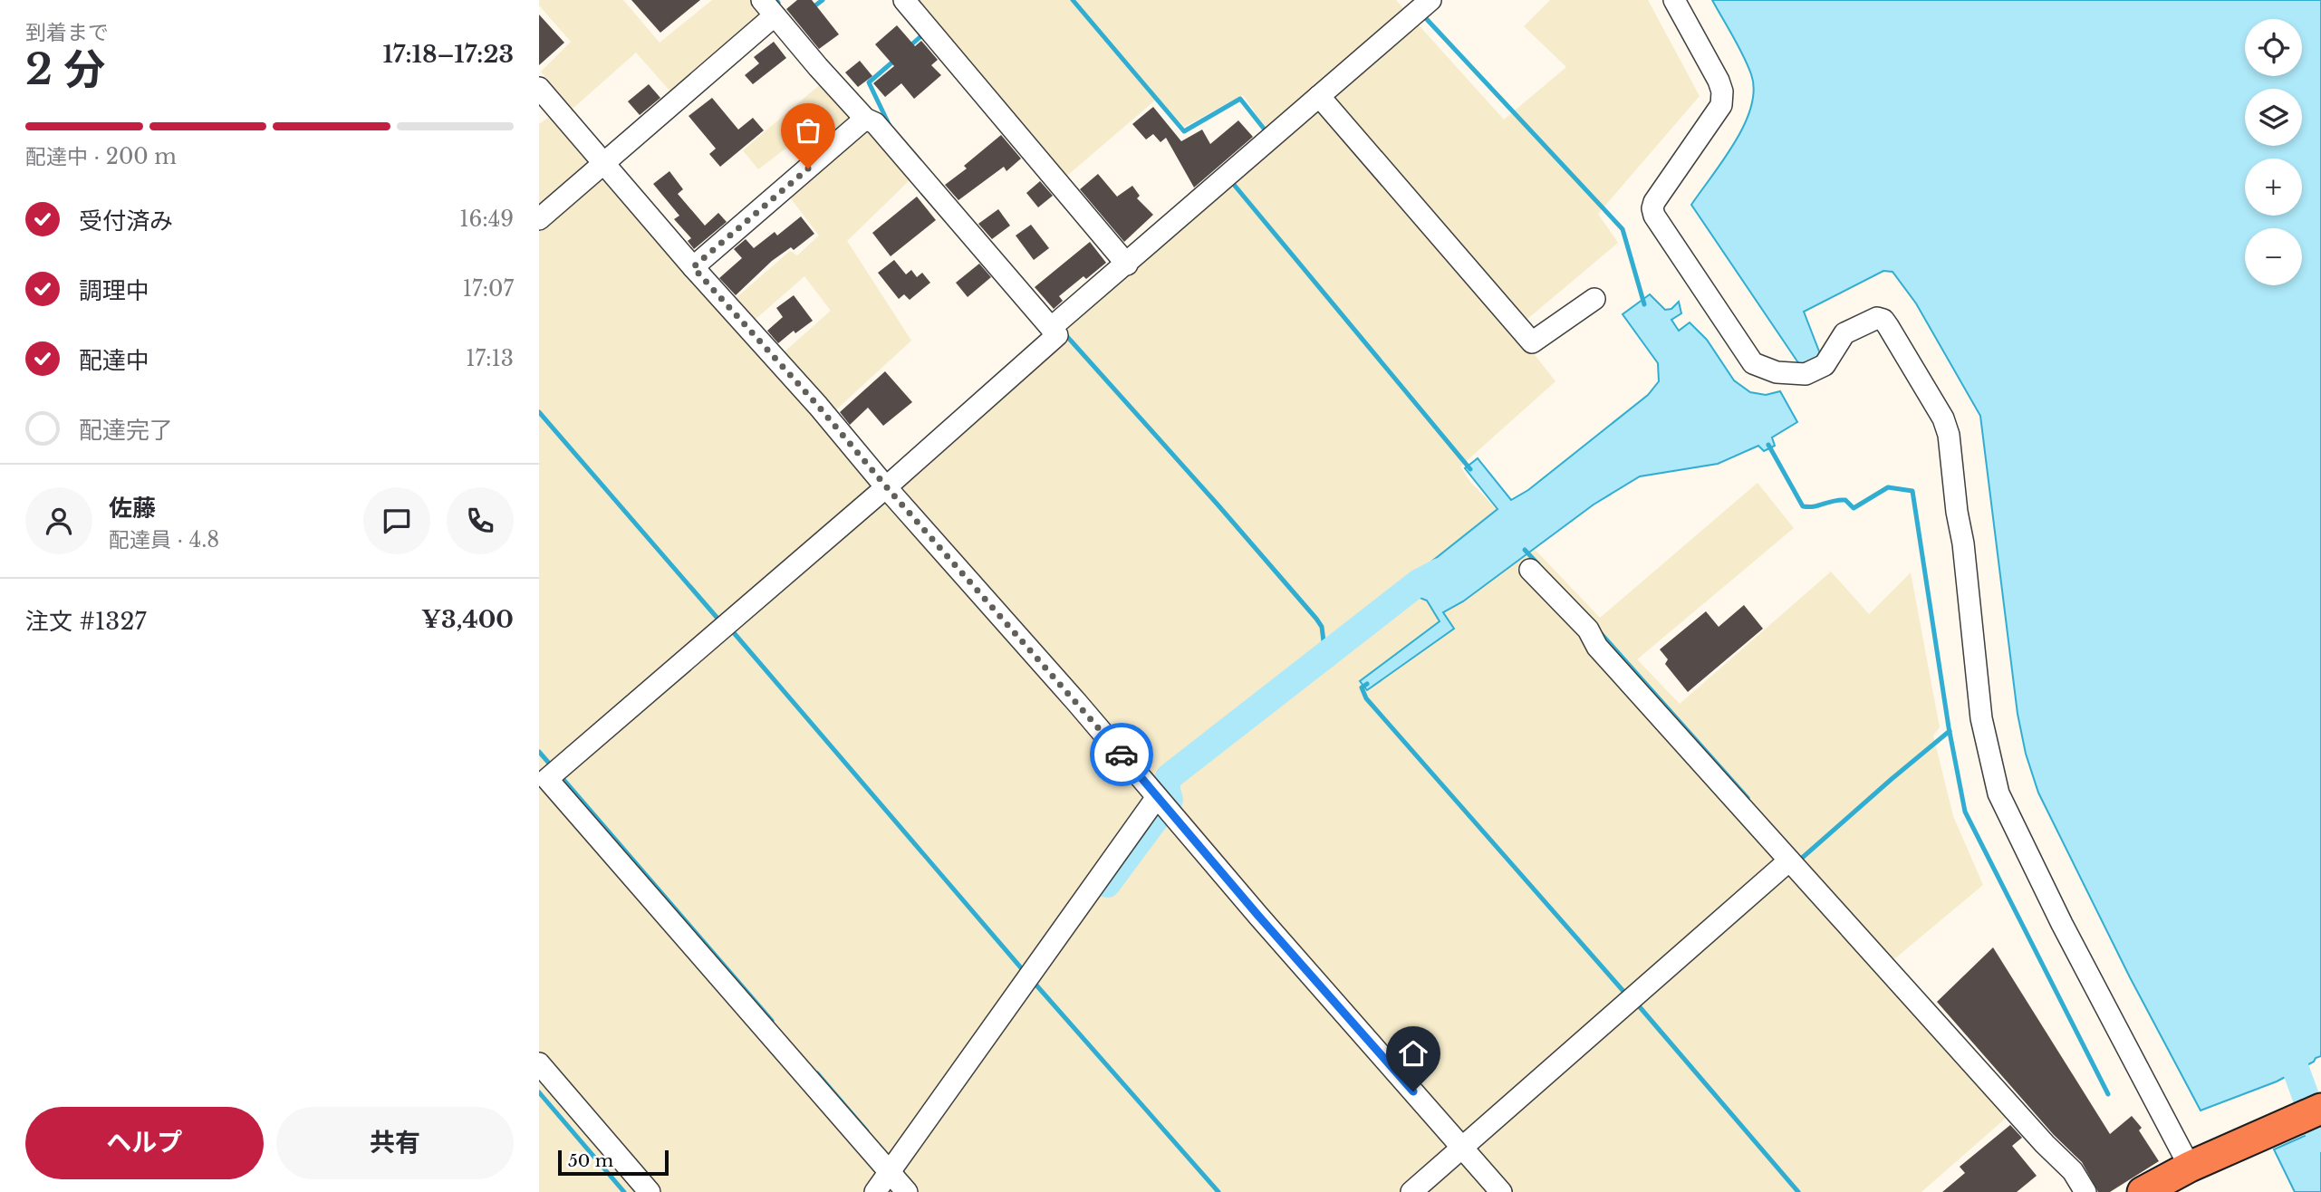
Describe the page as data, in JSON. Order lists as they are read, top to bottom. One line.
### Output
{"scale_bar":"50 m","page":{"heading":["2 分","到着まで","17:18–17:23"],"panel":["佐藤","配達員 · 4.8","注文 #1327","¥3,400"],"map_buttons":["+","−"],"bar":"配達中 · 200 m","list":[["受付済み","16:49"],["調理中","17:07"],["配達中","17:13"],"配達完了"],"buttons":["ヘルプ","共有"],"scale":"50 m"}}
